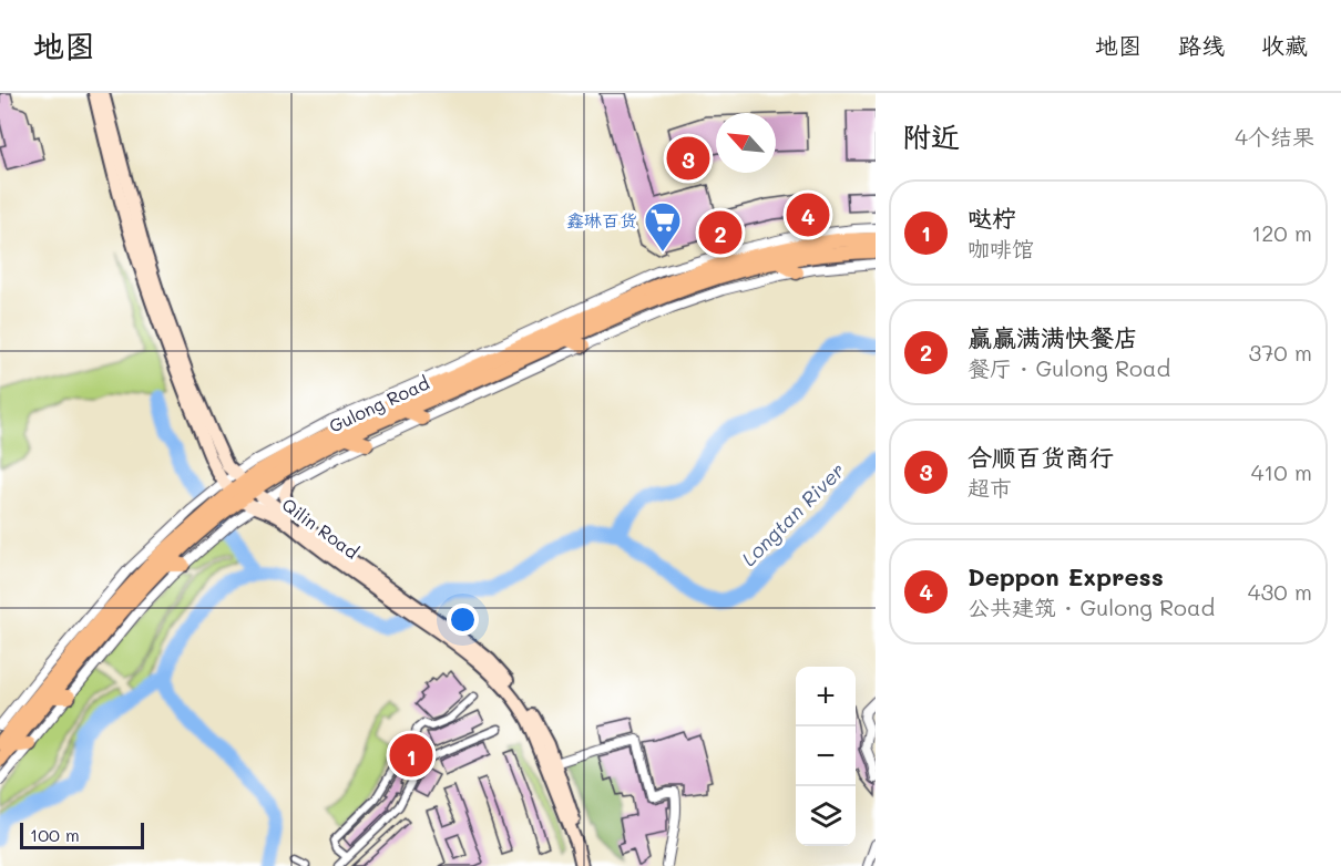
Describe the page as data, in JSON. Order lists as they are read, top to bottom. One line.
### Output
{"streets":{"main road":["Gulong Road","Qilin Road"]},"crossings":[["Gulong Road","Qilin Road"]],"water":["Longtan River"],"places":{"supermarket":["鑫琳百货"]},"scale_bar":"100 m","north":"top left","page":{"header":"地图","nav":["地图","路线","收藏"],"heading":["附近","4个结果"],"pins":["3","4","2","1"],"list":[{"mark":"1","name":"哒柠","note":"咖啡馆","value":"120 m"},{"mark":"2","name":"赢赢满满快餐店","note":"餐厅 · Gulong Road","value":"370 m"},{"mark":"3","name":"合顺百货商行","note":"超市","value":"410 m"},{"mark":"4","name":"Deppon Express","note":"公共建筑 · Gulong Road","value":"430 m"}],"map_buttons":["+","−"],"scale":"100 m"}}
